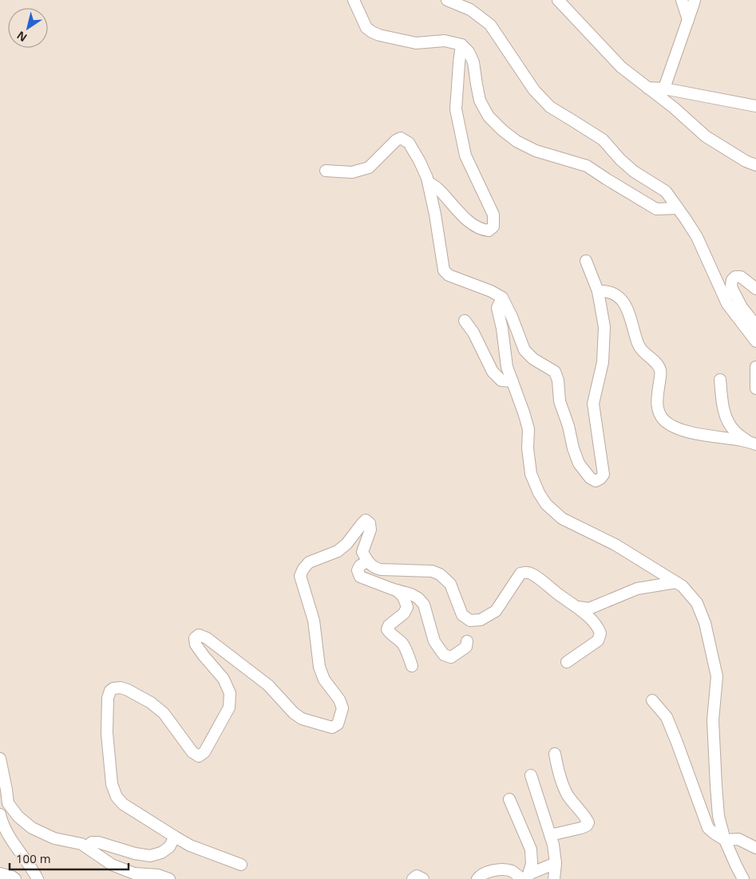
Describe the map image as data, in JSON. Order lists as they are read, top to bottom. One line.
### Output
{"scale_bar":"100 m","north":"bottom left"}
